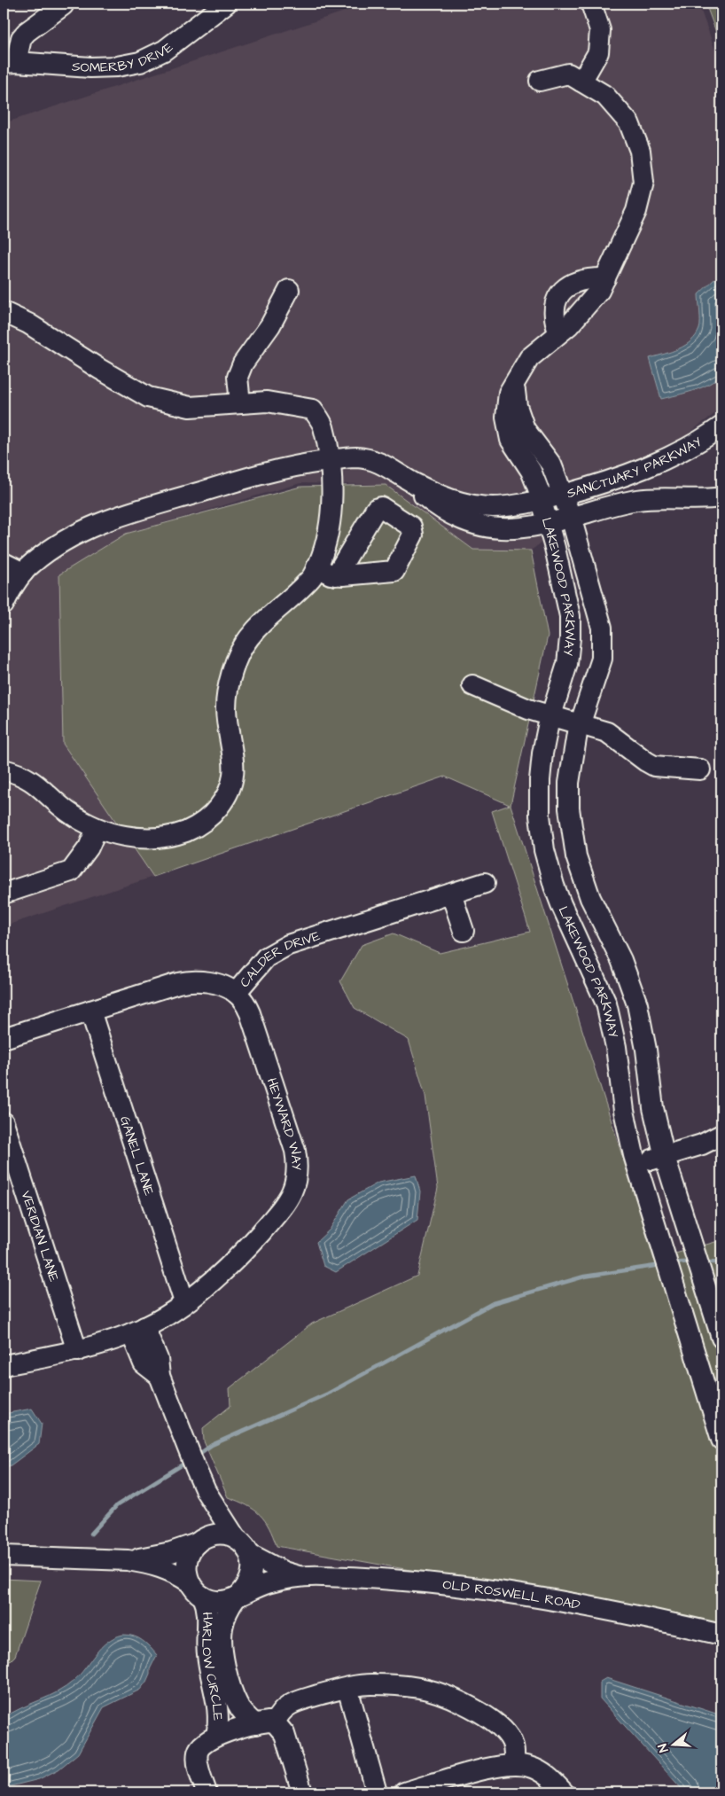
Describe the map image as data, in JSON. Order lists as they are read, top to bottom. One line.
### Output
{"streets":{"street":["SOMERBY DRIVE","SANCTUARY PARKWAY","LAKEWOOD PARKWAY","CALDER DRIVE","HEYWARD WAY","GANEL LANE","VERIDIAN LANE","OLD ROSWELL ROAD","HARLOW CIRCLE"]},"crossings":[["SANCTUARY PARKWAY","LAKEWOOD PARKWAY"],["CALDER DRIVE","HEYWARD WAY"],["CALDER DRIVE","GANEL LANE"],["HEYWARD WAY","GANEL LANE"],["HEYWARD WAY","VERIDIAN LANE"],["OLD ROSWELL ROAD","HARLOW CIRCLE"]],"north":"left"}
